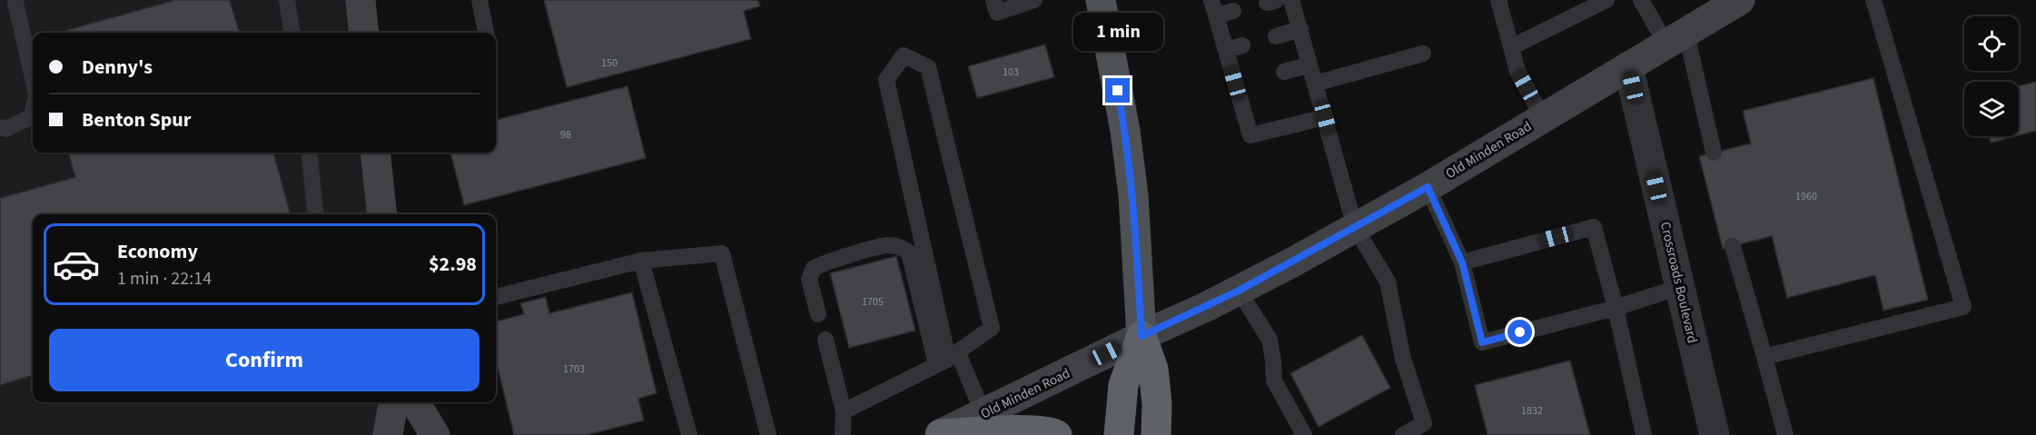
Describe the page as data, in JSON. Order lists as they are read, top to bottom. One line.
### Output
{"streets":{"main road":["Old Minden Road"],"street":["Crossroads Boulevard"]},"crossings":[["Old Minden Road","Crossroads Boulevard"]],"house_numbers":["150","103","98","1960","1705","1703","1832"],"page":{"bubble":"1 min","banner":["Denny's","Benton Spur"],"list":[{"name":"Economy","note":"1 min · 22:14","value":"$2.98"}],"buttons":"Confirm"}}
